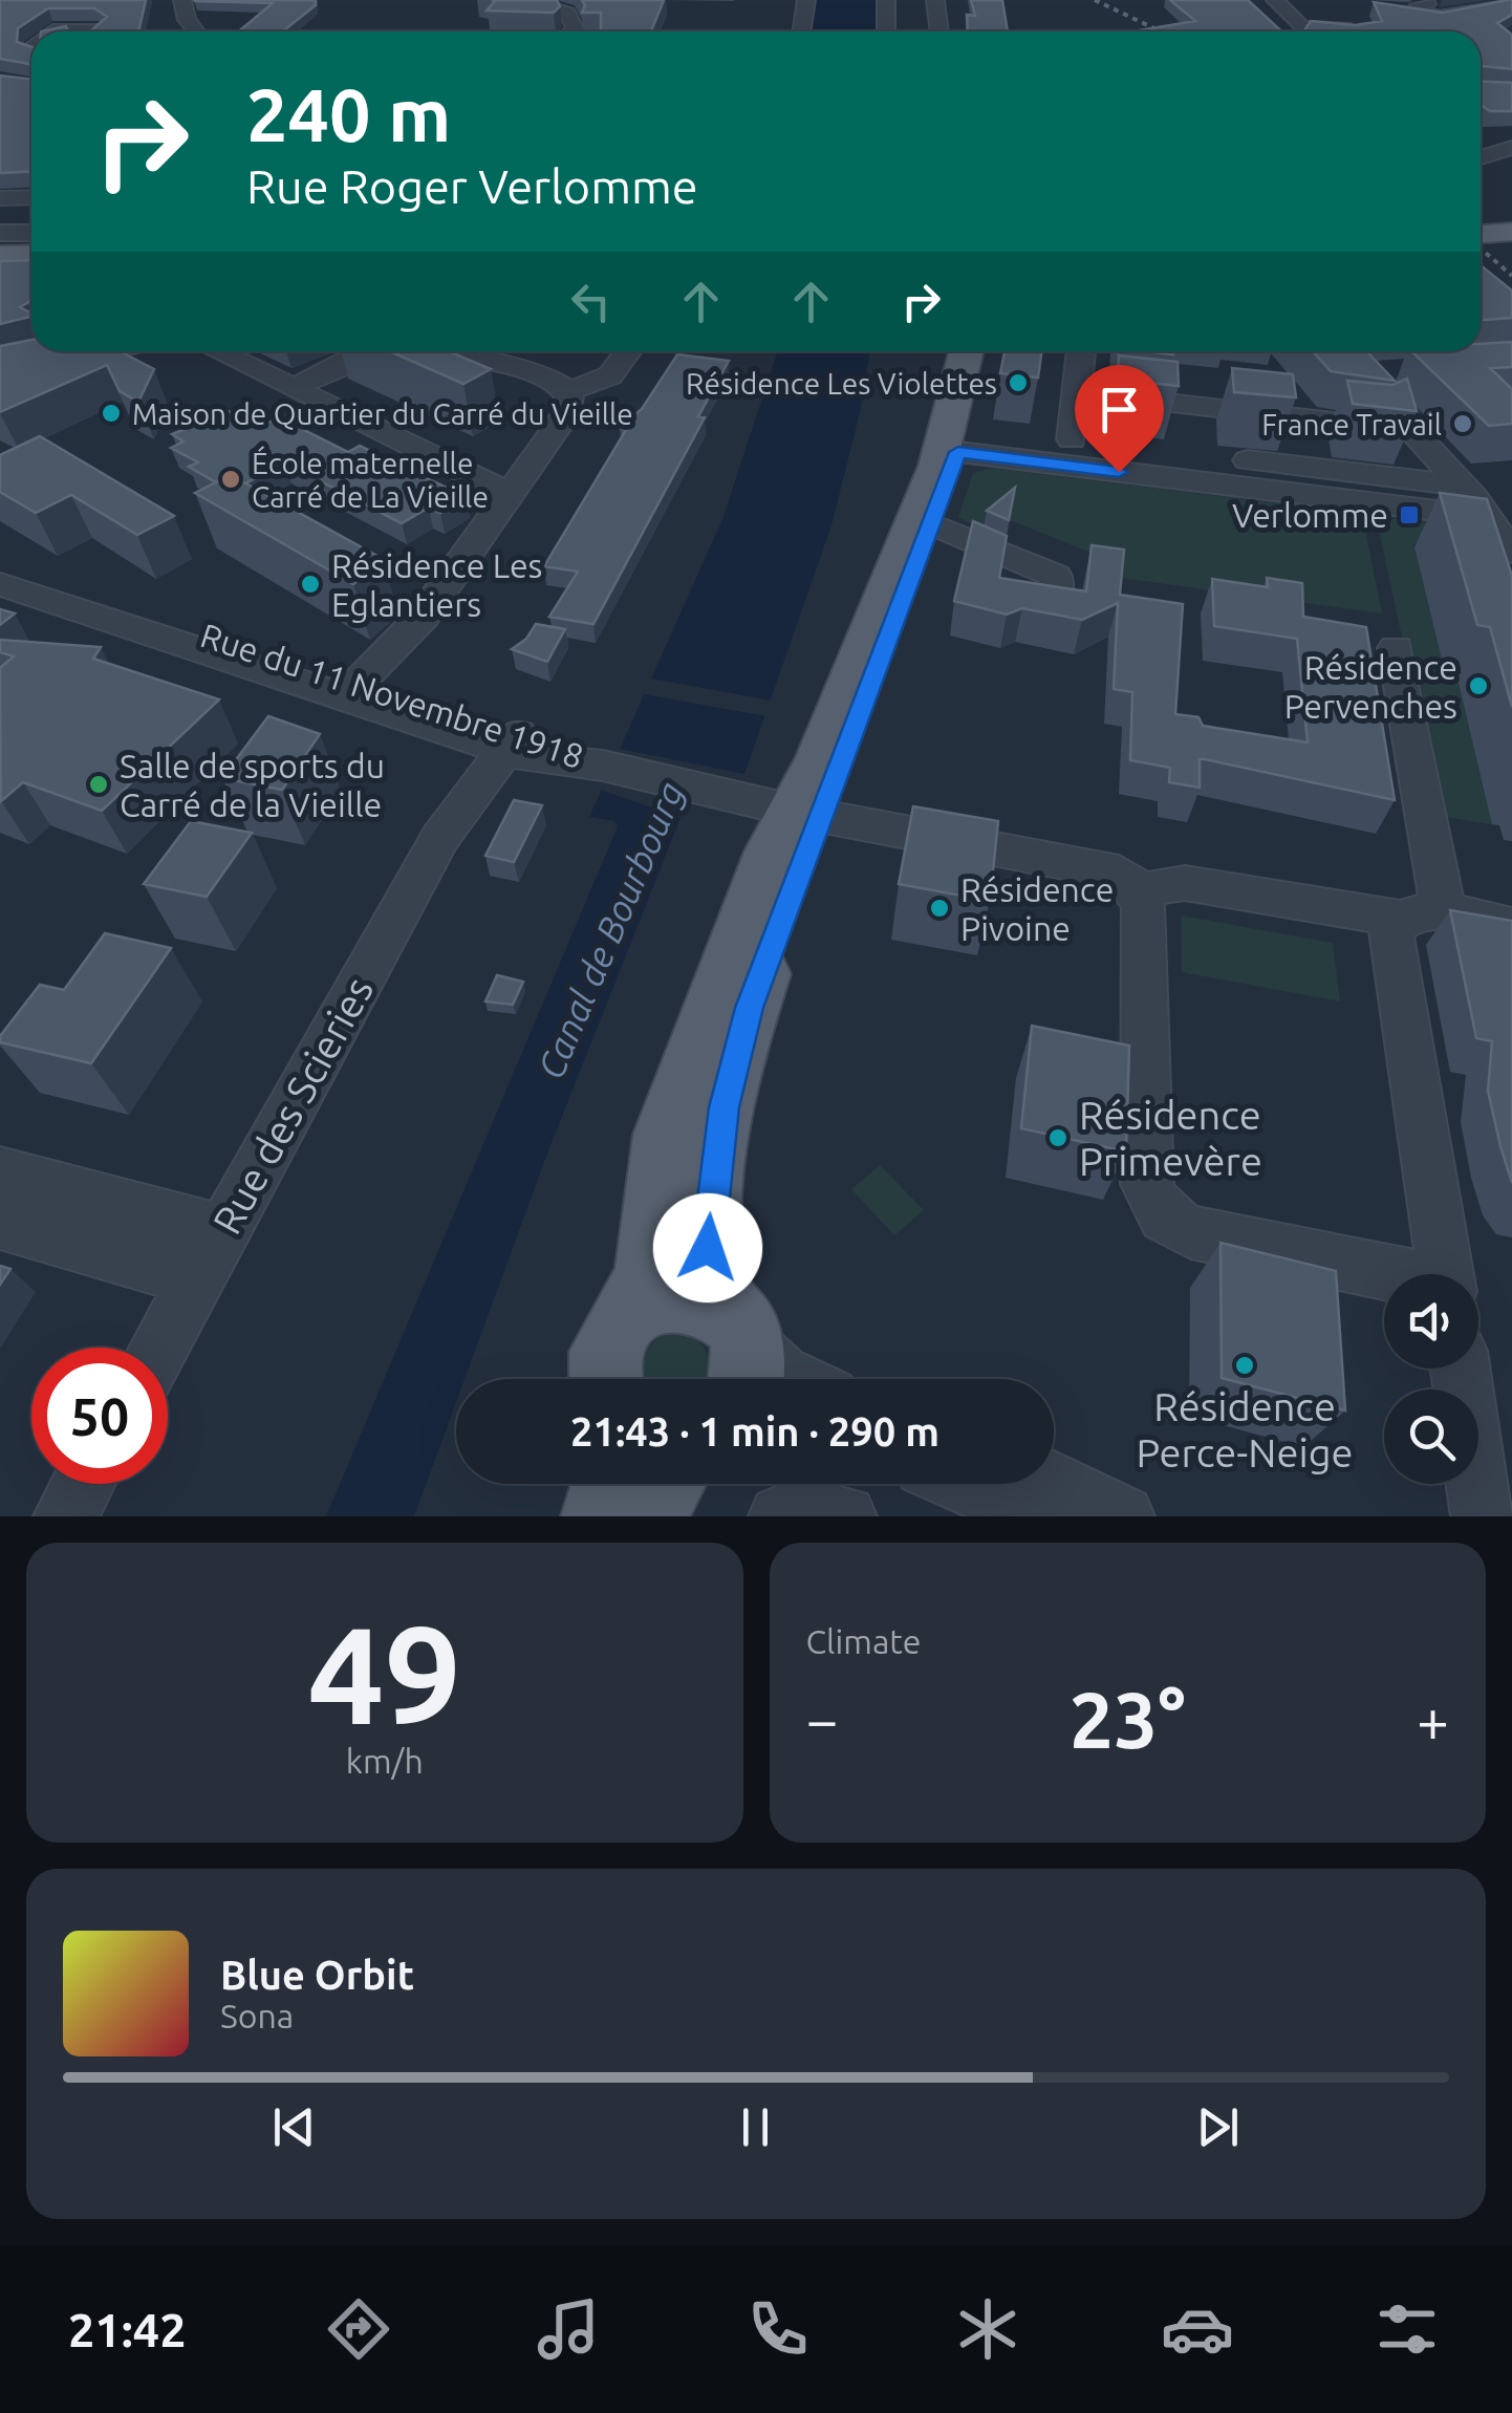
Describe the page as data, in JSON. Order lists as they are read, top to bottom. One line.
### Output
{"streets":{"street":["Rue du 11 Novembre 1918","Rue des Scieries"]},"crossings":[["Rue du 11 Novembre 1918","Rue des Scieries"]],"water":["Canal de Bourbourg"],"places":{"other":["Résidence Les Violettes","Maison de Quartier du Carré du Vieille","France Travail","École maternelle Carré de La Vieille","Résidence Les Eglantiers","Résidence Pervenches","Salle de sports du Carré de la Vieille","Résidence Pivoine","Résidence Primevère","Résidence Perce-Neige"],"transit":["Verlomme"]},"page":{"turn":["240 m","Rue Roger Verlomme"],"limit":"50","trip":"21:43 · 1 min · 290 m","tile":[["49","km/h"],"Climate"],"heat":["−","23°","+"],"song":["Blue Orbit","Sona"],"tabs":"21:42"}}
